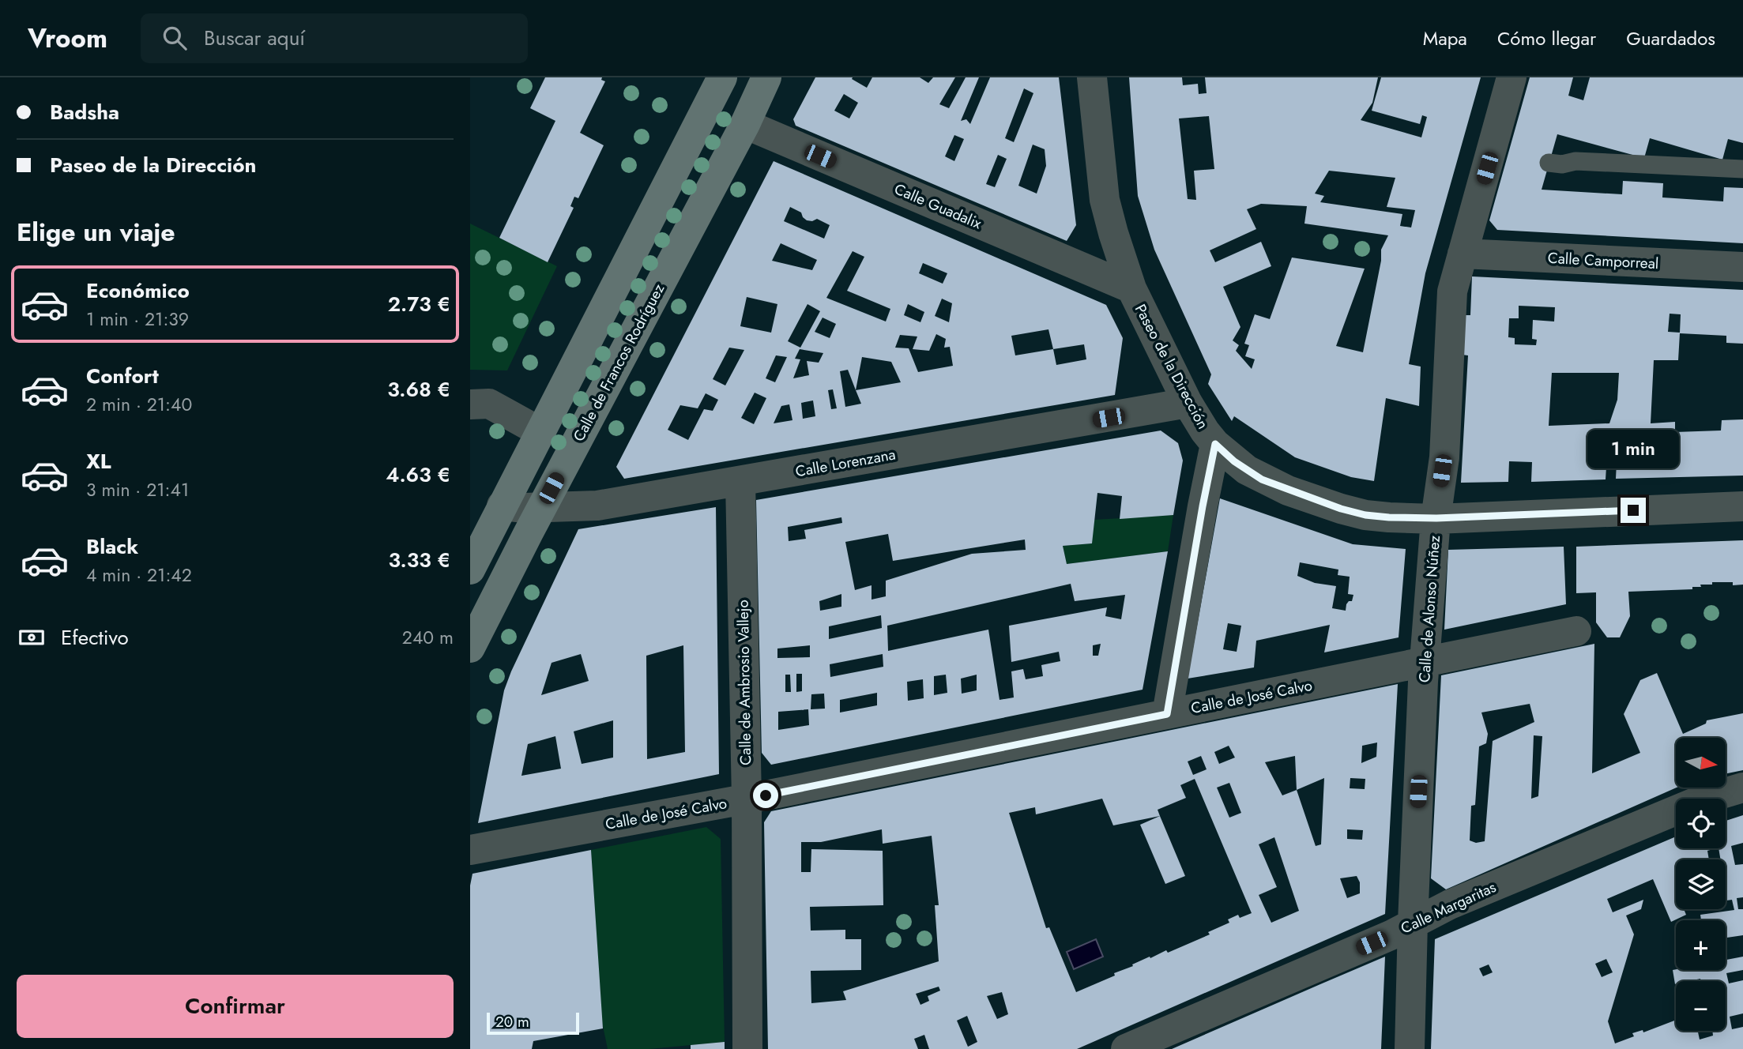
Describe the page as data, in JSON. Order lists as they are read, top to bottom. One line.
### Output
{"streets":{"street":["Calle Guadalix","Calle Camporreal","Calle de Francos Rodríguez","Paseo de la Dirección","Calle Lorenzana","Calle de Alonso Núñez","Calle de Ambrosio Vallejo","Calle de José Calvo","Calle Margaritas"]},"crossings":[["Calle Guadalix","Calle de Francos Rodríguez"],["Calle Guadalix","Paseo de la Dirección"],["Calle Camporreal","Calle de Alonso Núñez"],["Calle de Francos Rodríguez","Calle Lorenzana"],["Paseo de la Dirección","Calle Lorenzana"],["Paseo de la Dirección","Calle de Alonso Núñez"],["Calle Lorenzana","Calle de Ambrosio Vallejo"],["Calle de Alonso Núñez","Calle de José Calvo"],["Calle de Alonso Núñez","Calle Margaritas"],["Calle de Ambrosio Vallejo","Calle de José Calvo"]],"scale_bar":"20 m","north":"right","page":{"header":"Vroom","search":"Buscar aquí","nav":["Mapa","Cómo llegar","Guardados"],"banner":["Badsha","Paseo de la Dirección"],"heading":"Elige un viaje","list":[{"name":"Económico","note":"1 min · 21:39","value":"2.73 €"},{"name":"Confort","note":"2 min · 21:40","value":"3.68 €"},{"name":"XL","note":"3 min · 21:41","value":"4.63 €"},{"name":"Black","note":"4 min · 21:42","value":"3.33 €"}],"bubble":"1 min","pay":["Efectivo","240 m"],"map_buttons":["+","−"],"buttons":"Confirmar","scale":"20 m"}}
